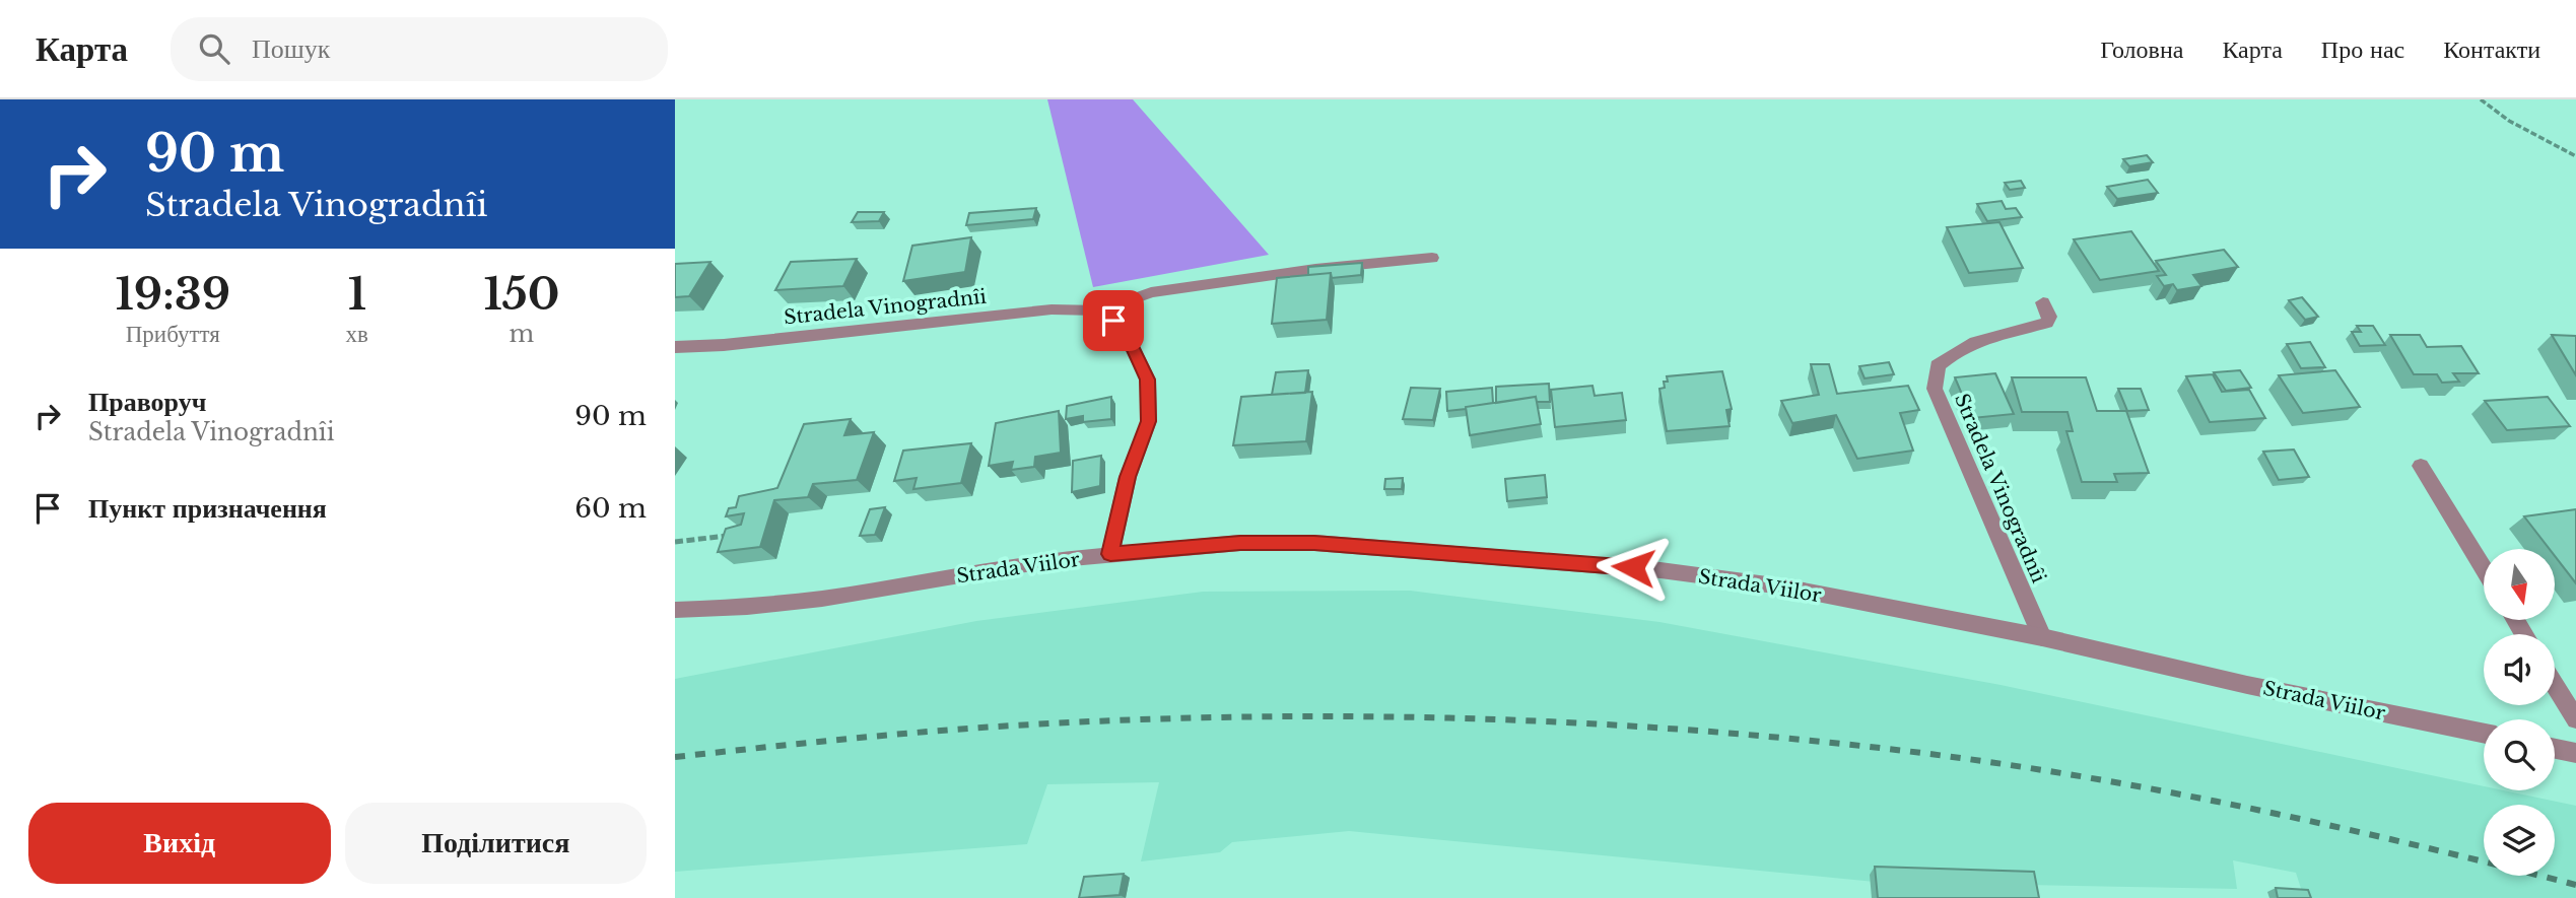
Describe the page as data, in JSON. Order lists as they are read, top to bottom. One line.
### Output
{"streets":{"street":["Stradela Vinogradnîi","Strada Viilor"]},"crossings":[["Stradela Vinogradnîi","Strada Viilor"]],"north":"bottom","page":{"header":"Карта","search":"Пошук","nav":["Головна","Карта","Про нас","Контакти"],"turn":["90 m","Stradela Vinogradnîi"],"eta":["19:39","Прибуття","1","хв","150","m"],"list":[{"name":"Праворуч","note":"Stradela Vinogradnîi","value":"90 m"},{"name":"Пункт призначення","value":"60 m"}],"buttons":["Вихід","Поділитися"]}}
